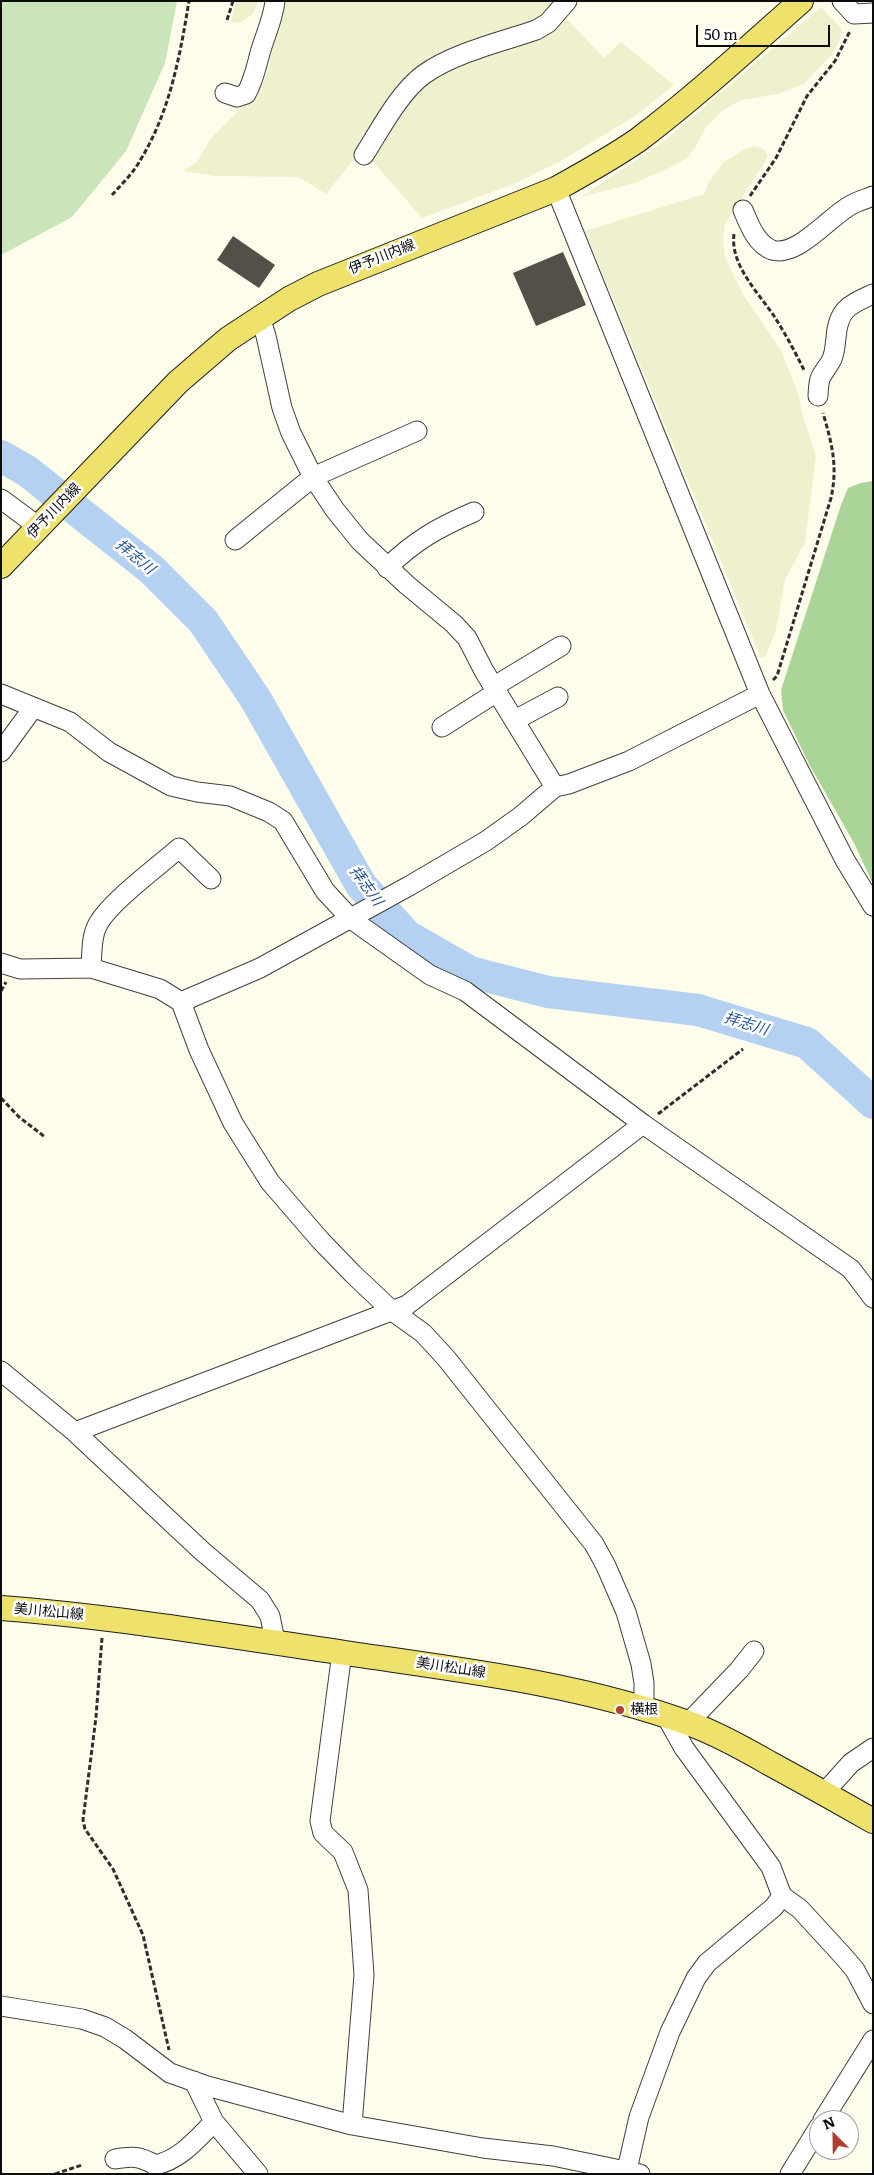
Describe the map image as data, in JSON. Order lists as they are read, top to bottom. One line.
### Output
{"streets":{"main road":["伊予川内線","美川松山線"]},"water":["拝志川"],"places":["横根"],"scale_bar":"50 m","north":"top left"}
